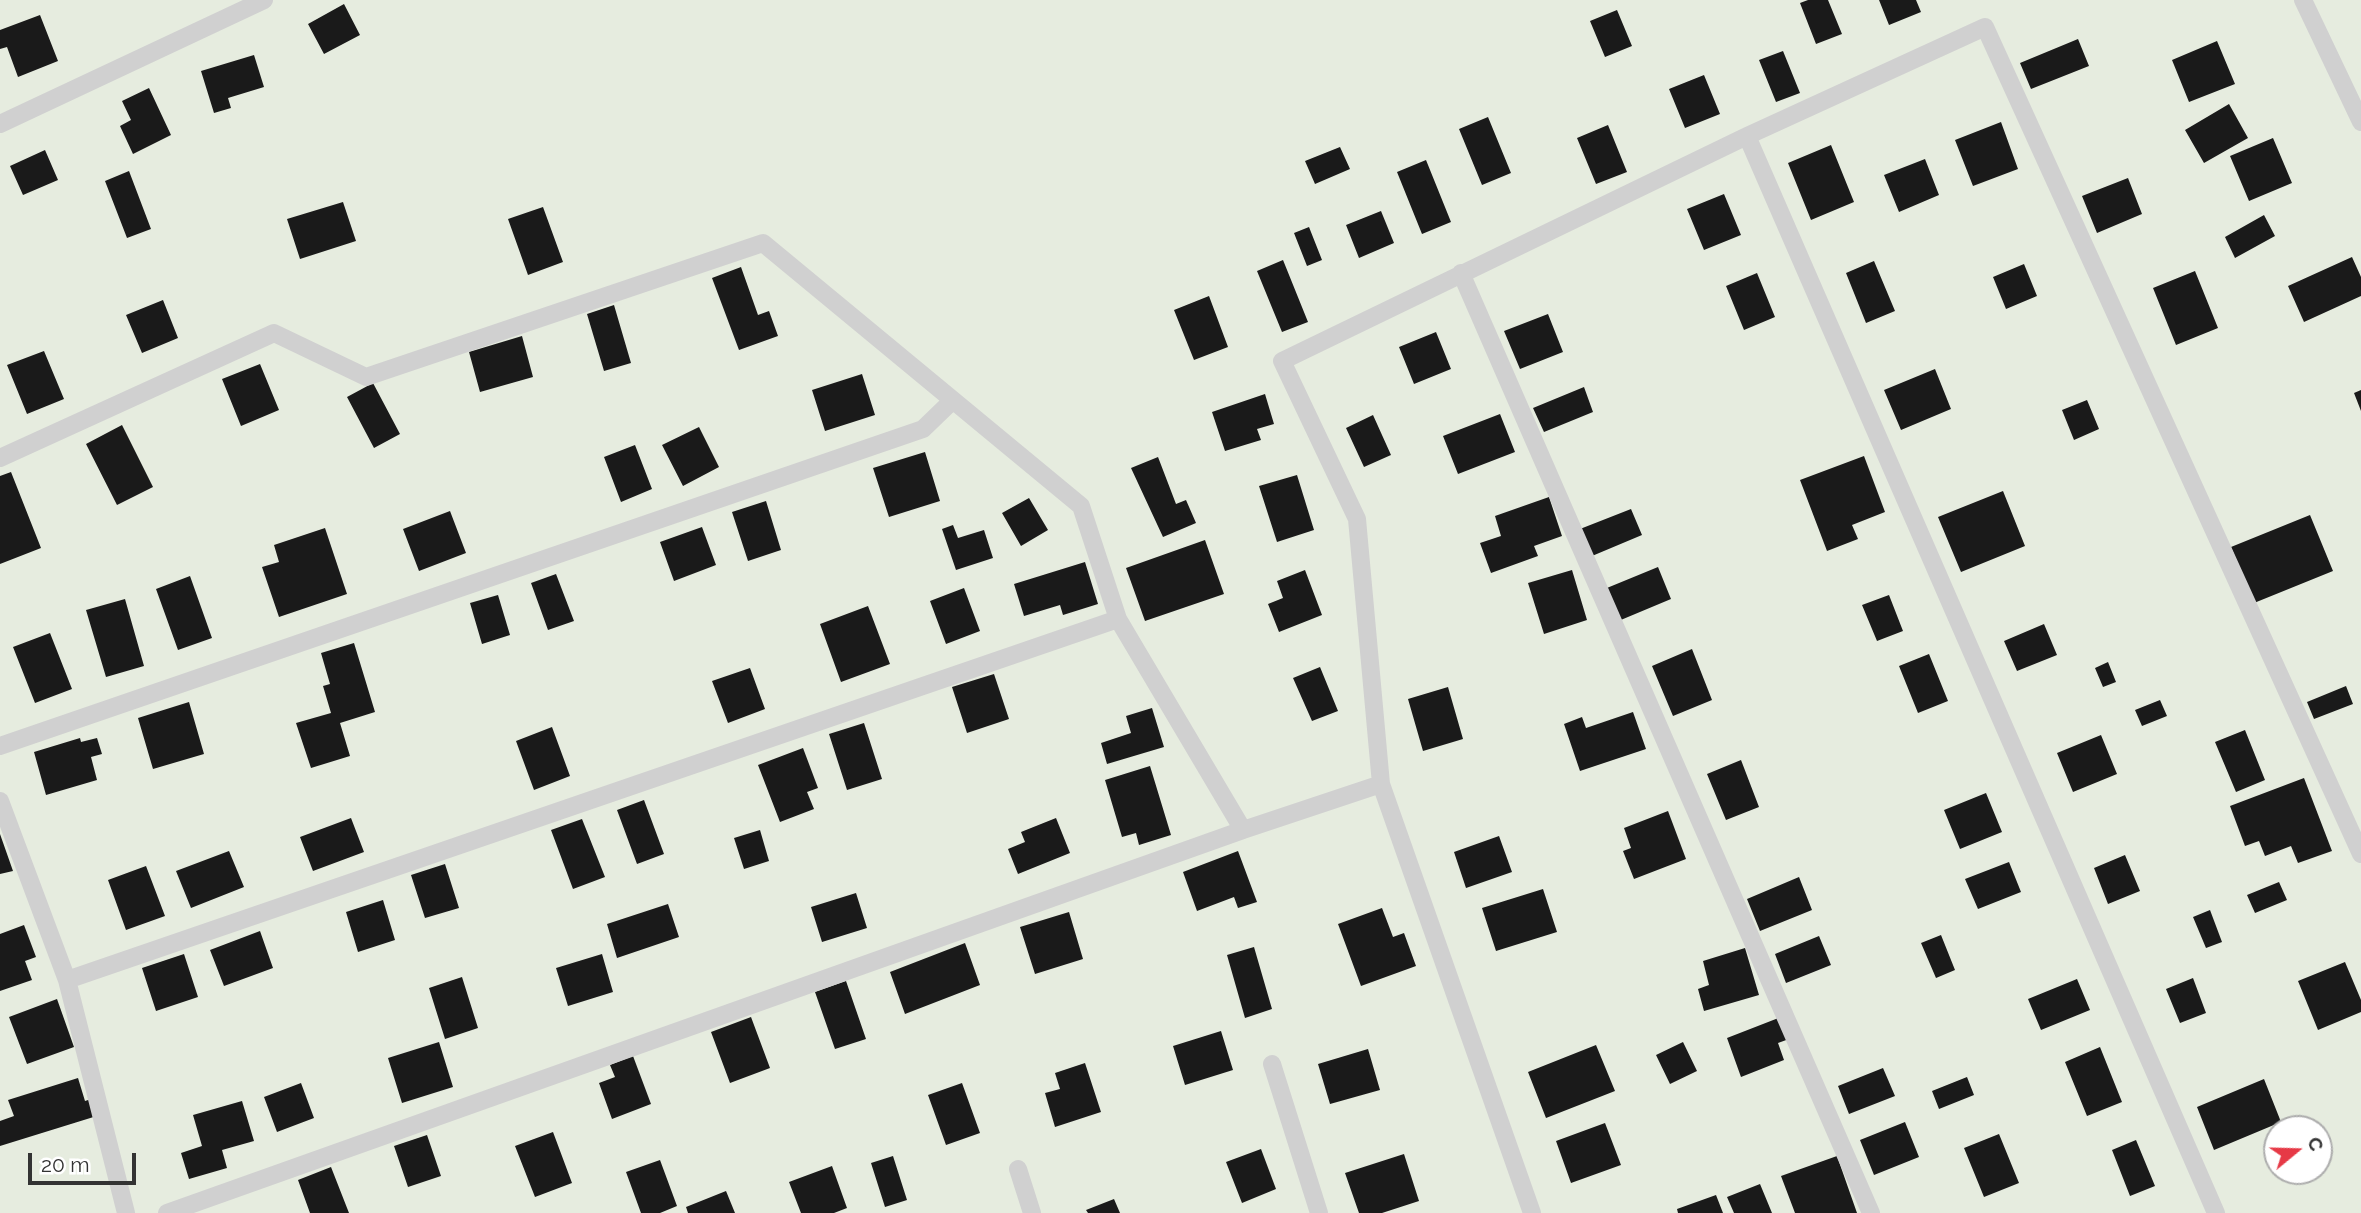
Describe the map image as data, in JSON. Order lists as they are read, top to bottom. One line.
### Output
{"scale_bar":"20 m","north":"right"}
